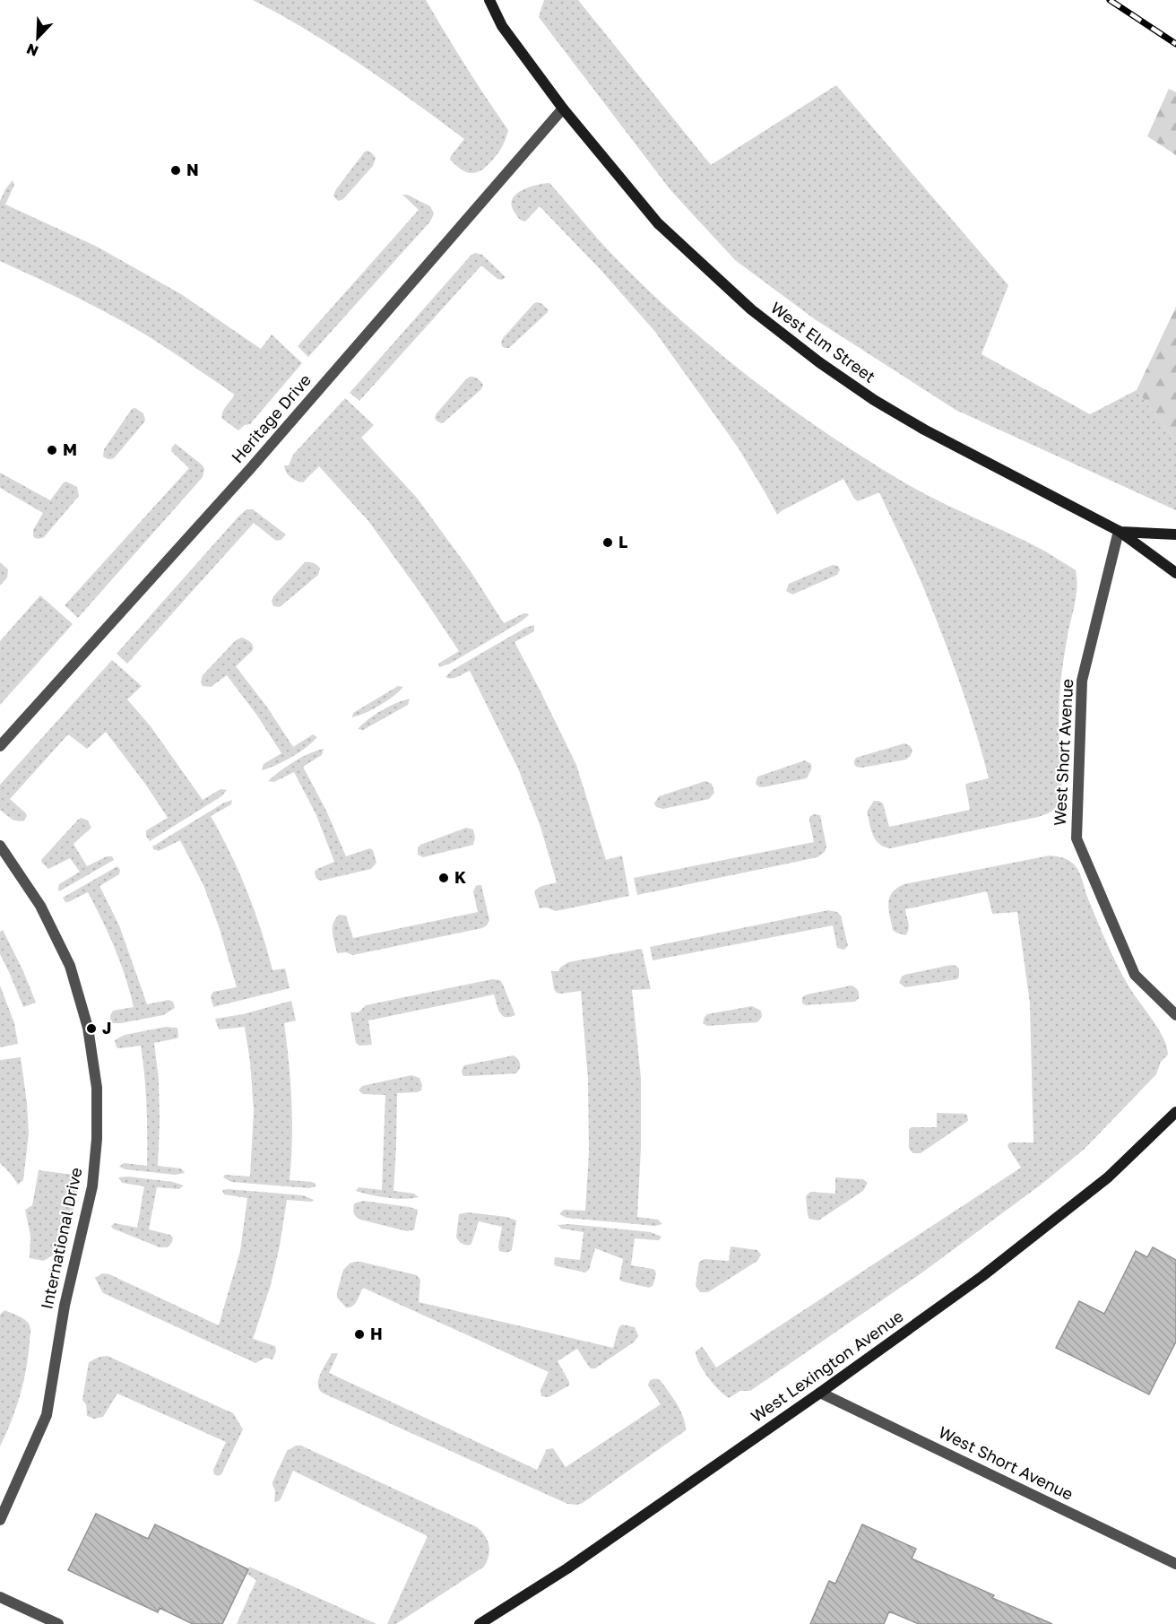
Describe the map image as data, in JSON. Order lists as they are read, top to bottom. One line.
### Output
{"streets":{"street":["West Elm Street","Heritage Drive","West Short Avenue","International Drive","West Lexington Avenue"]},"crossings":[["West Elm Street","Heritage Drive"],["West Elm Street","West Short Avenue"],["West Short Avenue","West Lexington Avenue"]],"places":["N","M","L","K","J","H"],"north":"bottom left"}
